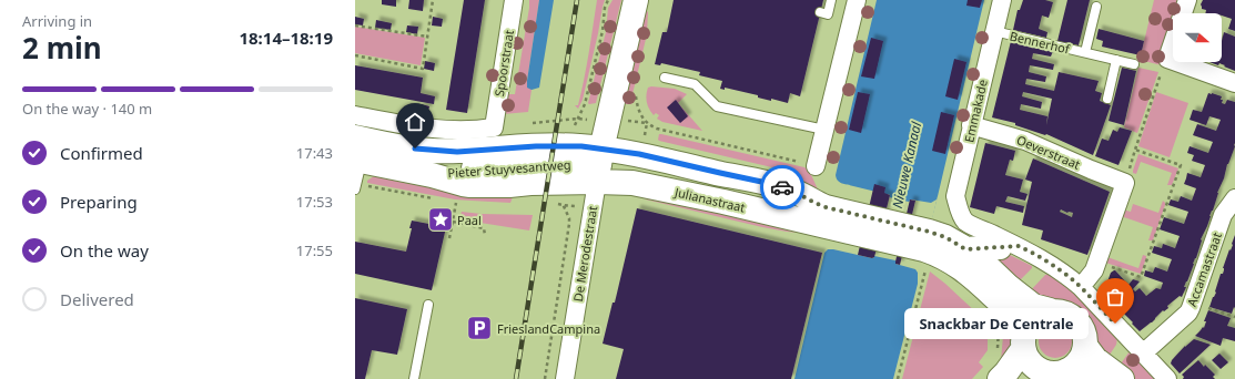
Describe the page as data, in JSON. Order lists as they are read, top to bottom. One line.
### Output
{"streets":{"main road":["Pieter Stuyvesantweg","Julianastraat"],"street":["Spoorstraat","Emmakade","Oeverstraat","De Merodestraat","Accamastraat"],"lane":["Bennerhof"]},"crossings":[["Bennerhof","Emmakade"],["Emmakade","Oeverstraat"],["Pieter Stuyvesantweg","Julianastraat"],["Pieter Stuyvesantweg","De Merodestraat"],["Julianastraat","De Merodestraat"]],"water":["Nieuwe Kanaal"],"places":{"place":["Paal"],"other":["Snackbar De Centrale"],"parking":["FrieslandCampina"]},"north":"right","page":{"heading":["2 min","Arriving in","18:14–18:19"],"bar":"On the way · 140 m","list":[["Confirmed","17:43"],["Preparing","17:53"],["On the way","17:55"],"Delivered"],"bubble":"Snackbar De Centrale"}}
